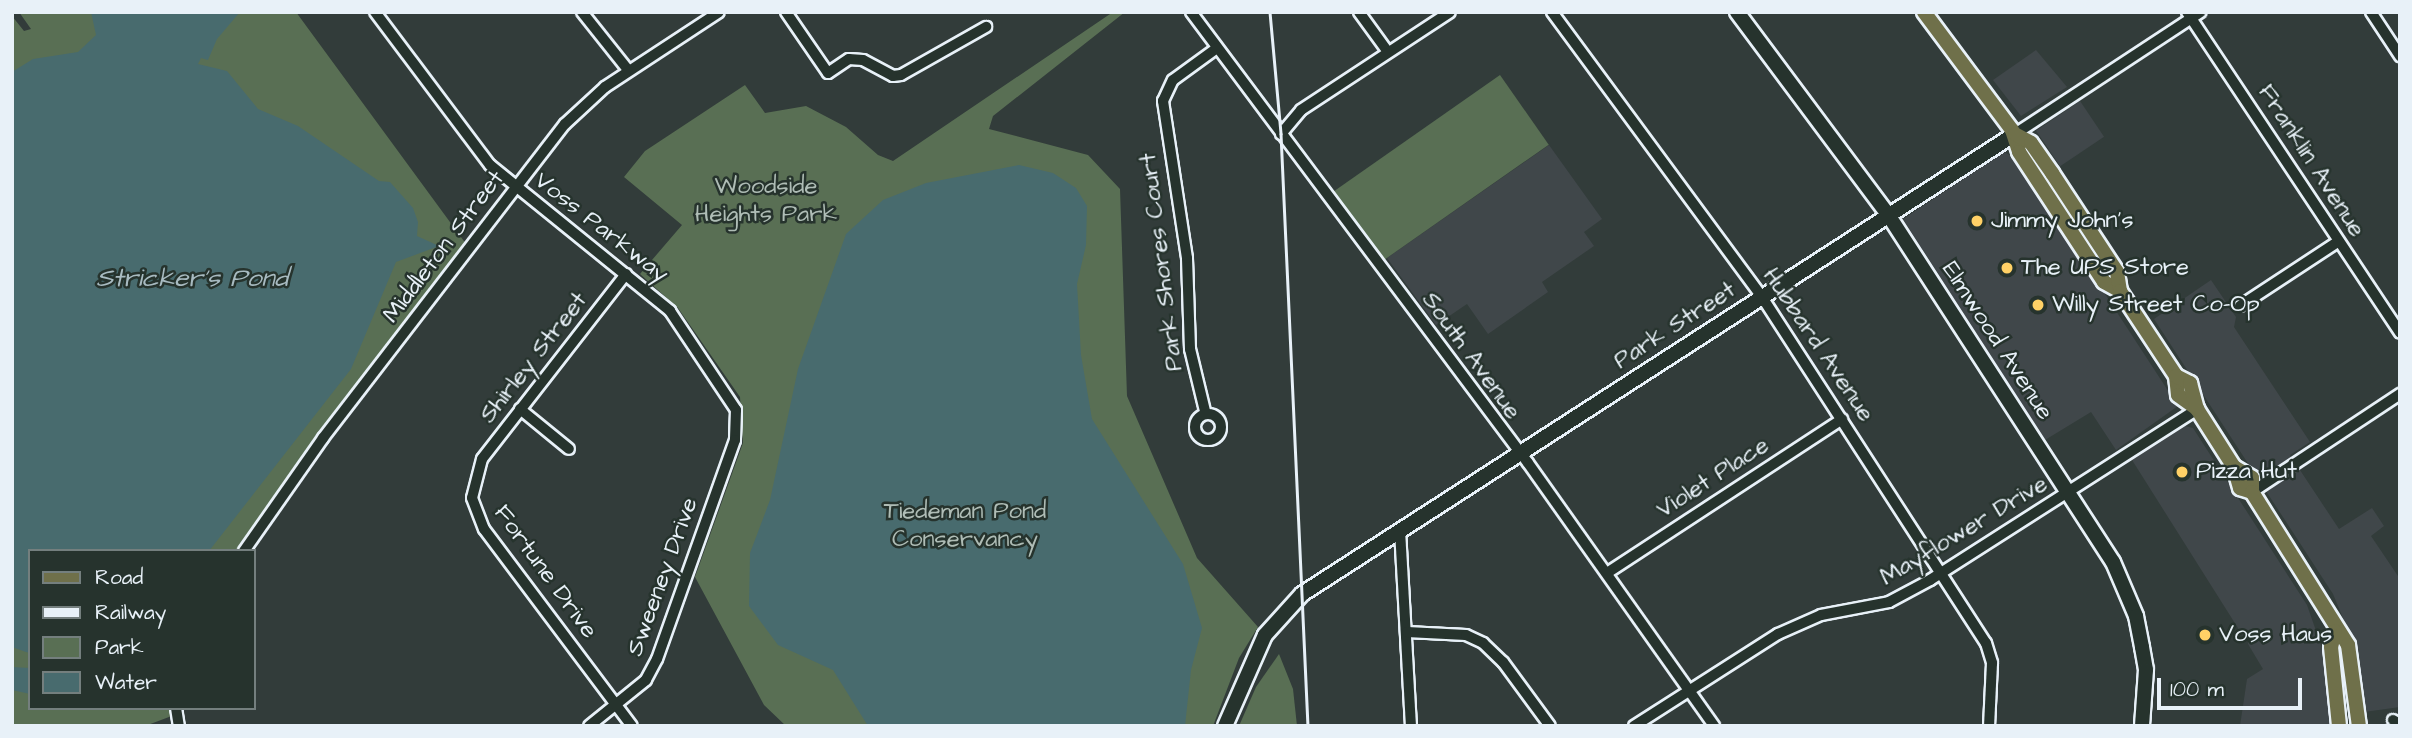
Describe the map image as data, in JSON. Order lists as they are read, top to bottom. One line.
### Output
{"streets":{"main road":["Park Street","Elmwood Avenue"],"street":["Franklin Avenue","Voss Parkway","Middleton Street","Park Shores Court","Hubbard Avenue","South Avenue","Shirley Street","Violet Place","Mayflower Drive","Fortune Drive","Sweeney Drive"]},"crossings":[["Franklin Avenue","Park Street"],["Voss Parkway","Middleton Street"],["Voss Parkway","Shirley Street"],["Voss Parkway","Sweeney Drive"],["Park Shores Court","South Avenue"],["Park Street","Elmwood Avenue"],["Park Street","Hubbard Avenue"],["Park Street","South Avenue"],["Elmwood Avenue","Mayflower Drive"],["Hubbard Avenue","Violet Place"],["Hubbard Avenue","Mayflower Drive"],["South Avenue","Violet Place"],["South Avenue","Mayflower Drive"],["Shirley Street","Fortune Drive"],["Fortune Drive","Sweeney Drive"]],"water":["Stricker's Pond"],"parks":["Woodside Heights Park","Tiedeman Pond Conservancy"],"places":["Jimmy John's","The UPS Store","Willy Street Co-Op","Pizza Hut","Voss Haus"],"legend":["Road","Railway","Park","Water"],"scale_bar":"100 m"}
